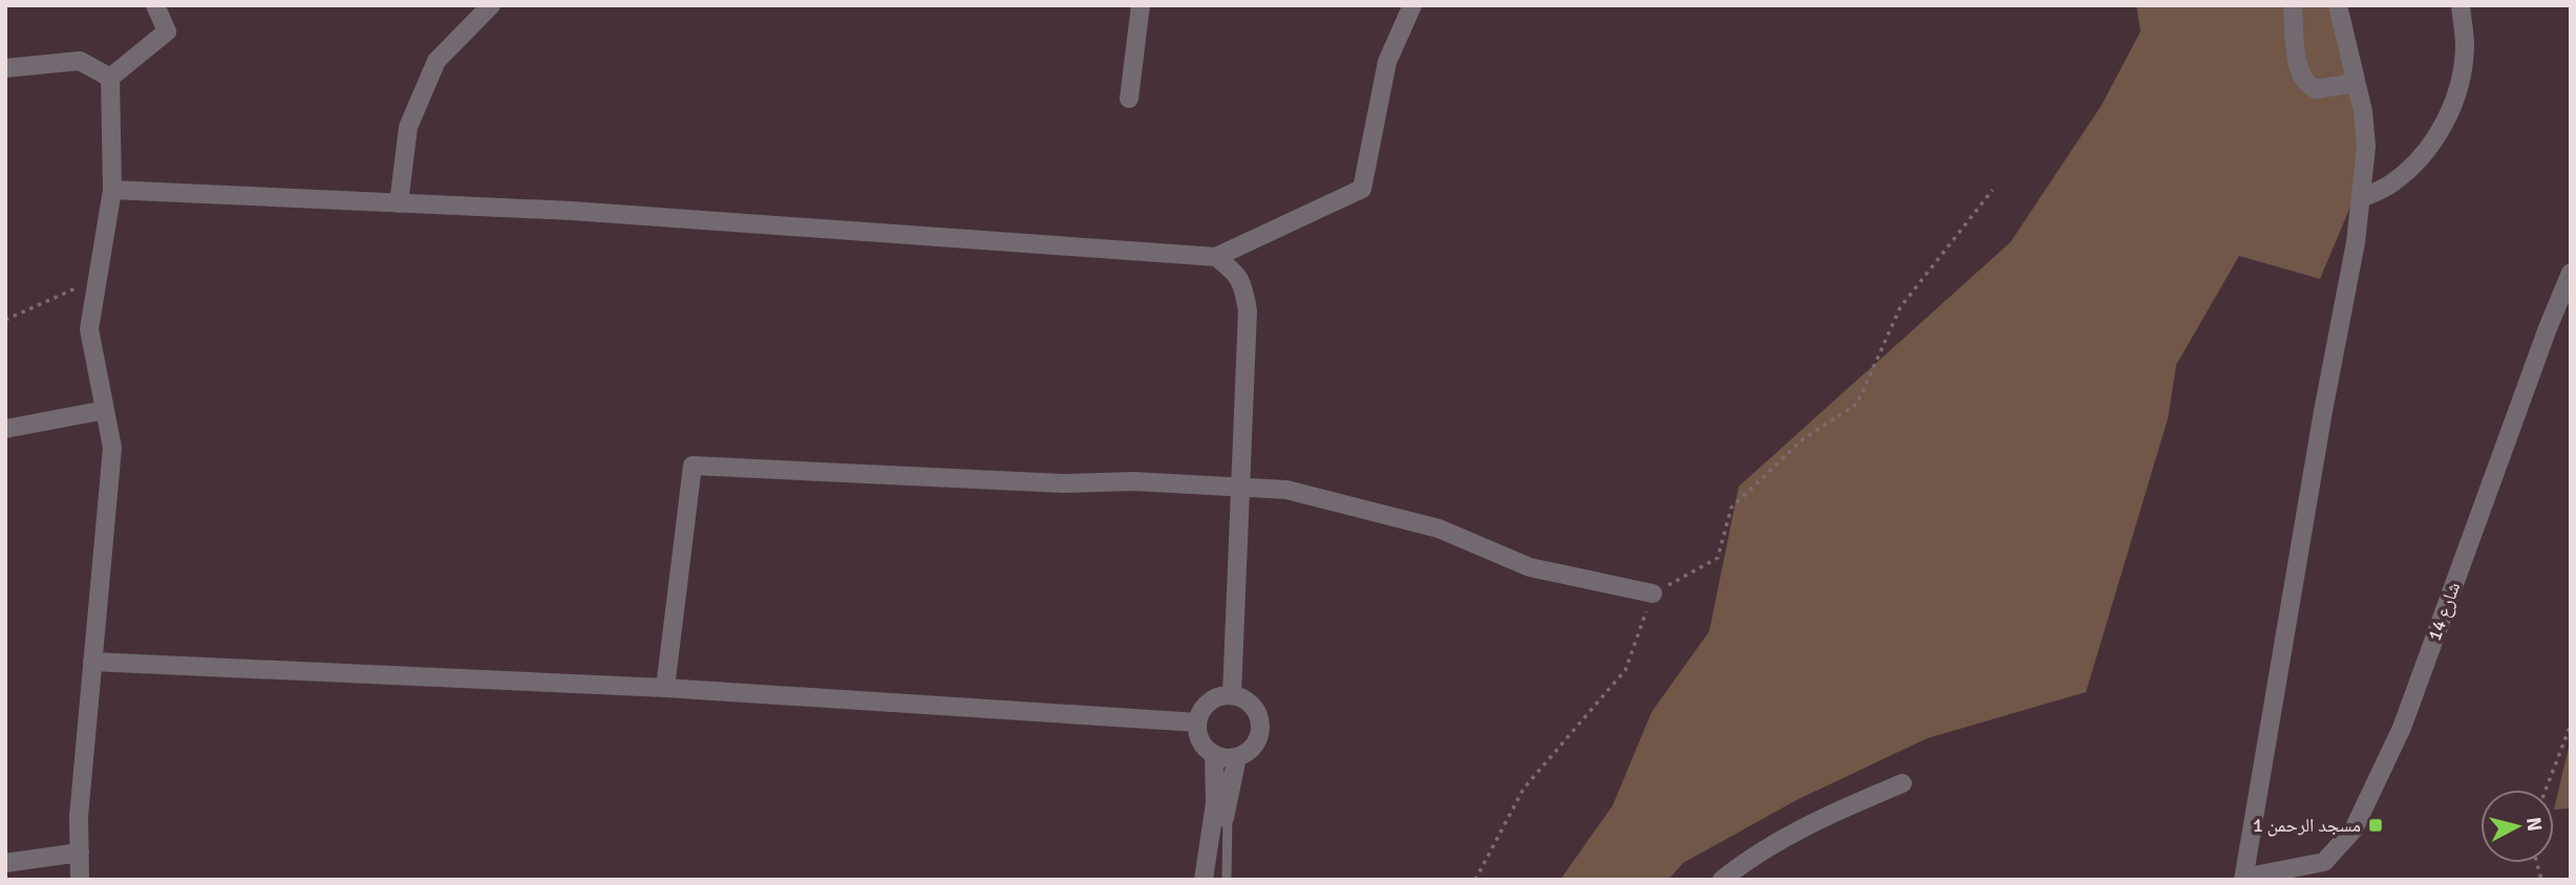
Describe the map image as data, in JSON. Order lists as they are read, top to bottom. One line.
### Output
{"streets":{"street":["شارع 14"]},"places":{"transit":["مسجد الرحمن 1"]},"north":"right"}
